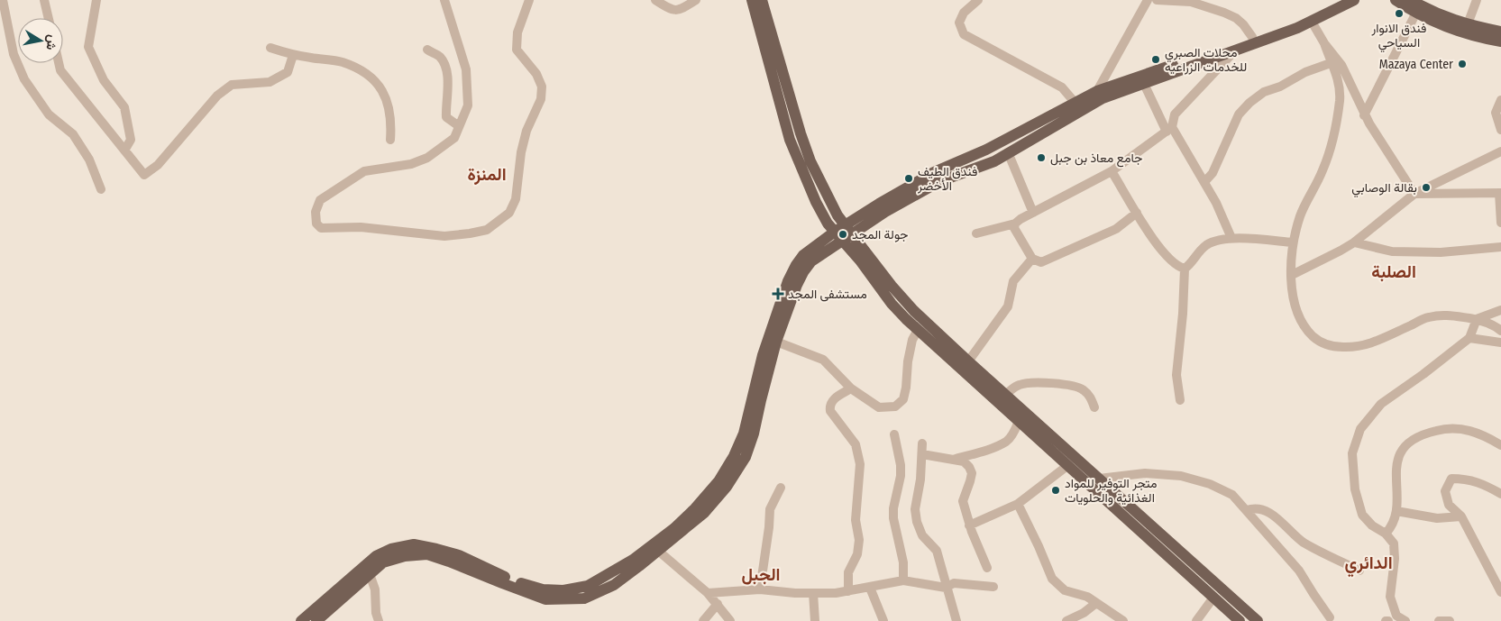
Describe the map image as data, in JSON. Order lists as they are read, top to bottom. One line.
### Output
{"districts":["المنزة","الصلبة","الدائري","الجبل"],"places":{"other":["فندق الانوار السياحي","محلات الصبري للخدمات الزراعيه","Mazaya Center","جامع معاذ بن جبل","فندق الطيف الأخضر","بقالة الوصابي","جولة المجد","متجر التوفير للمواد الغذائية والحلويات"],"health":["مستشفى المجد"]},"north":"right"}
